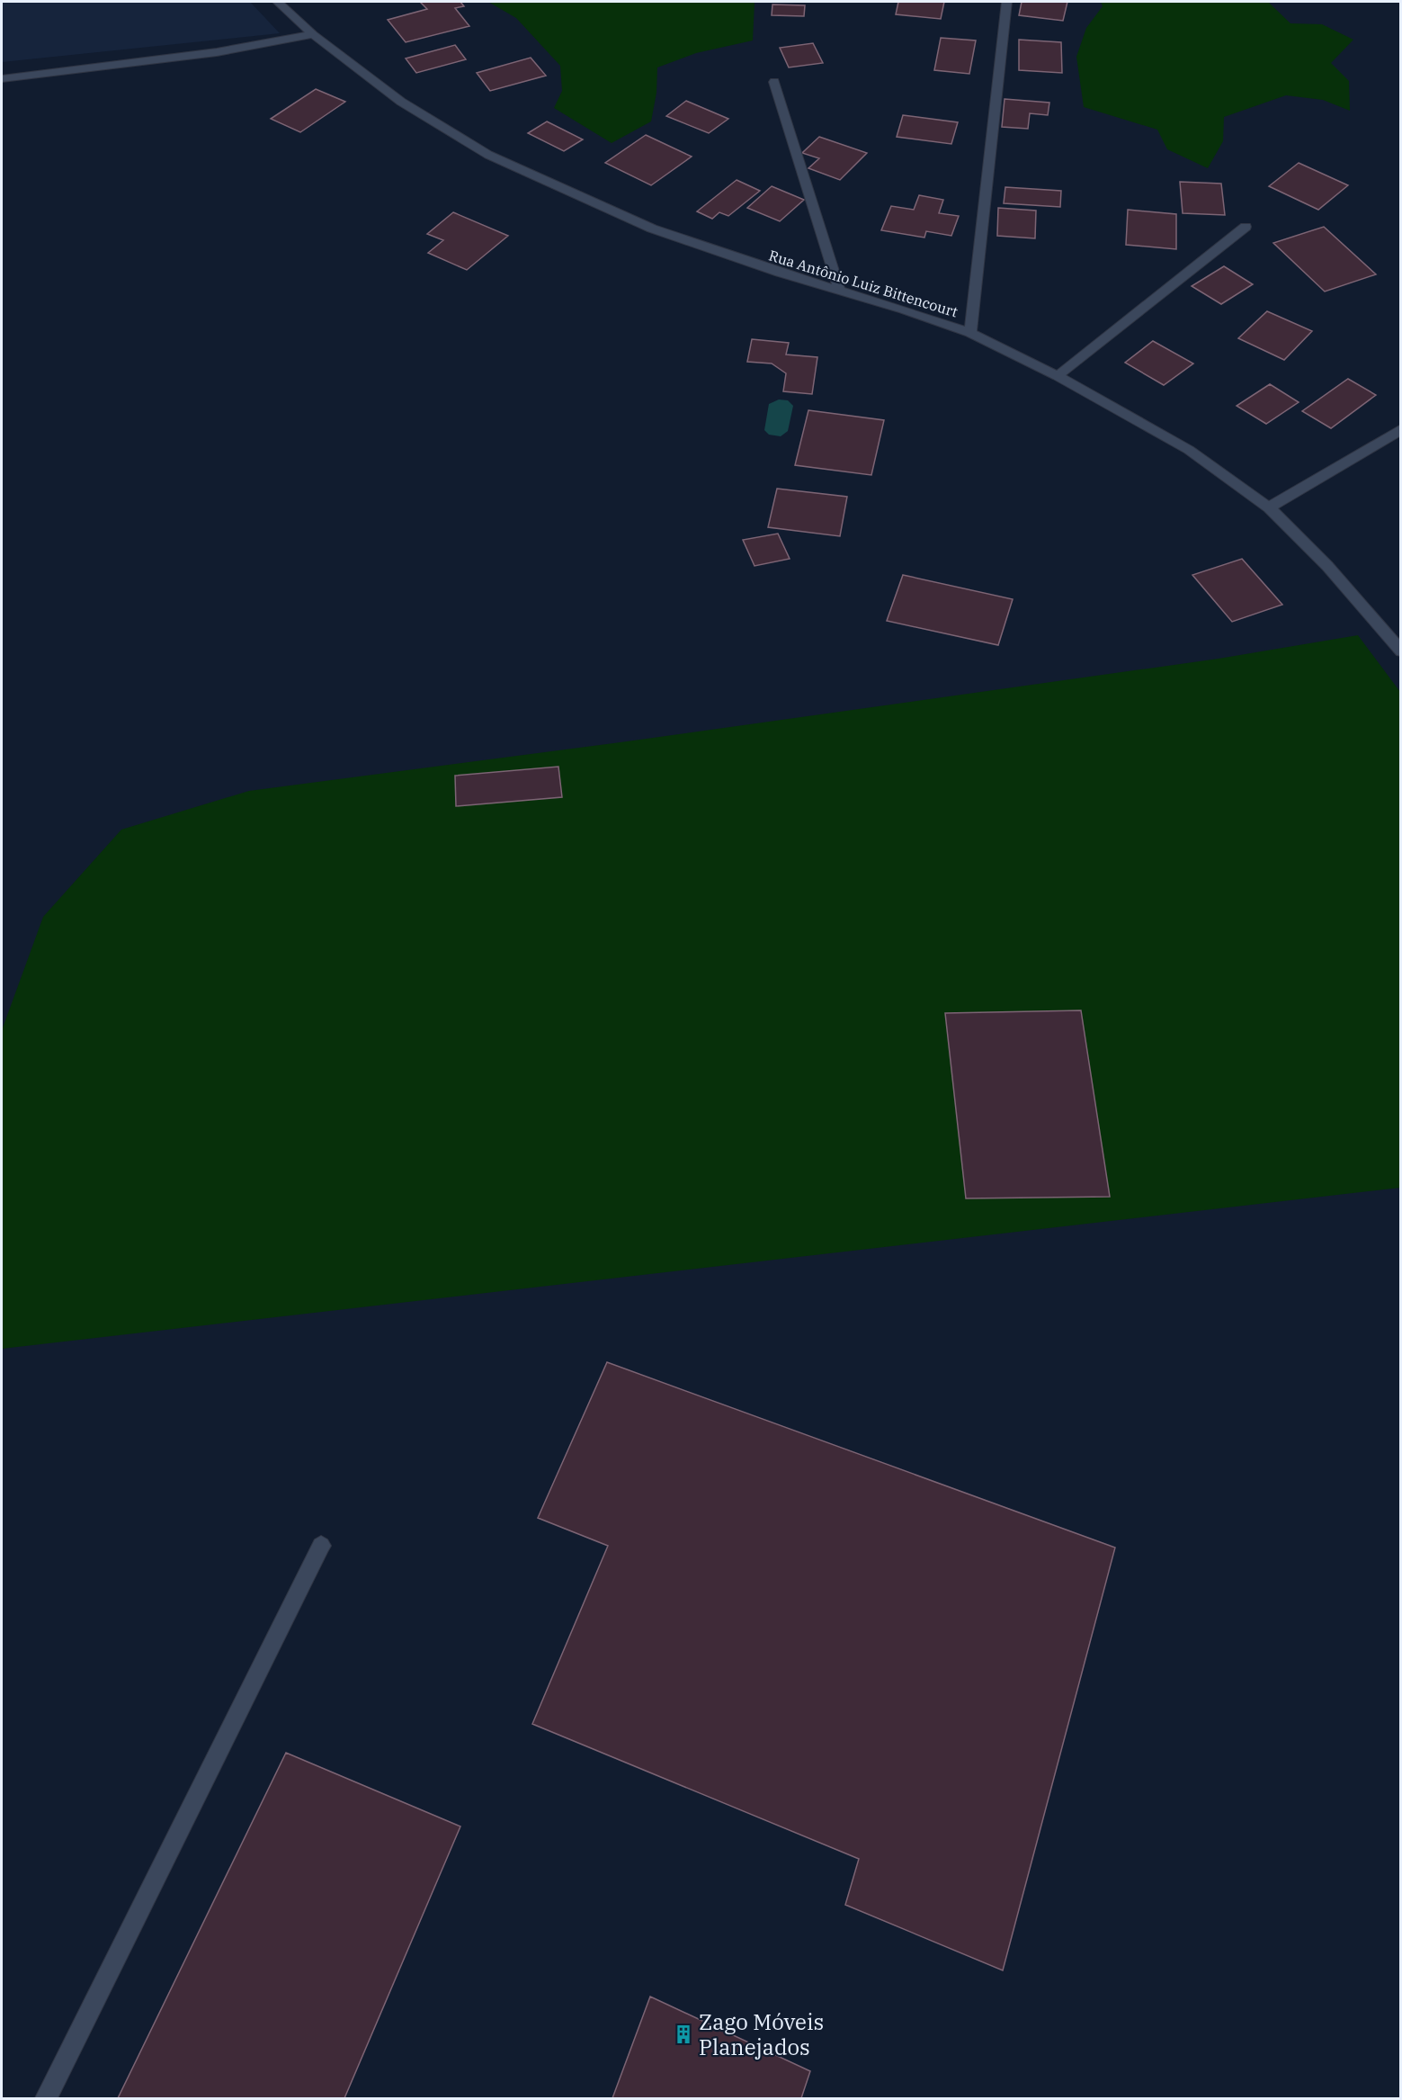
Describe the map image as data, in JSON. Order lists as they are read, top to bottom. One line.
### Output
{"streets":{"street":["Rua Antônio Luiz Bittencourt"]},"places":{"building":["Zago Móveis Planejados"]}}
